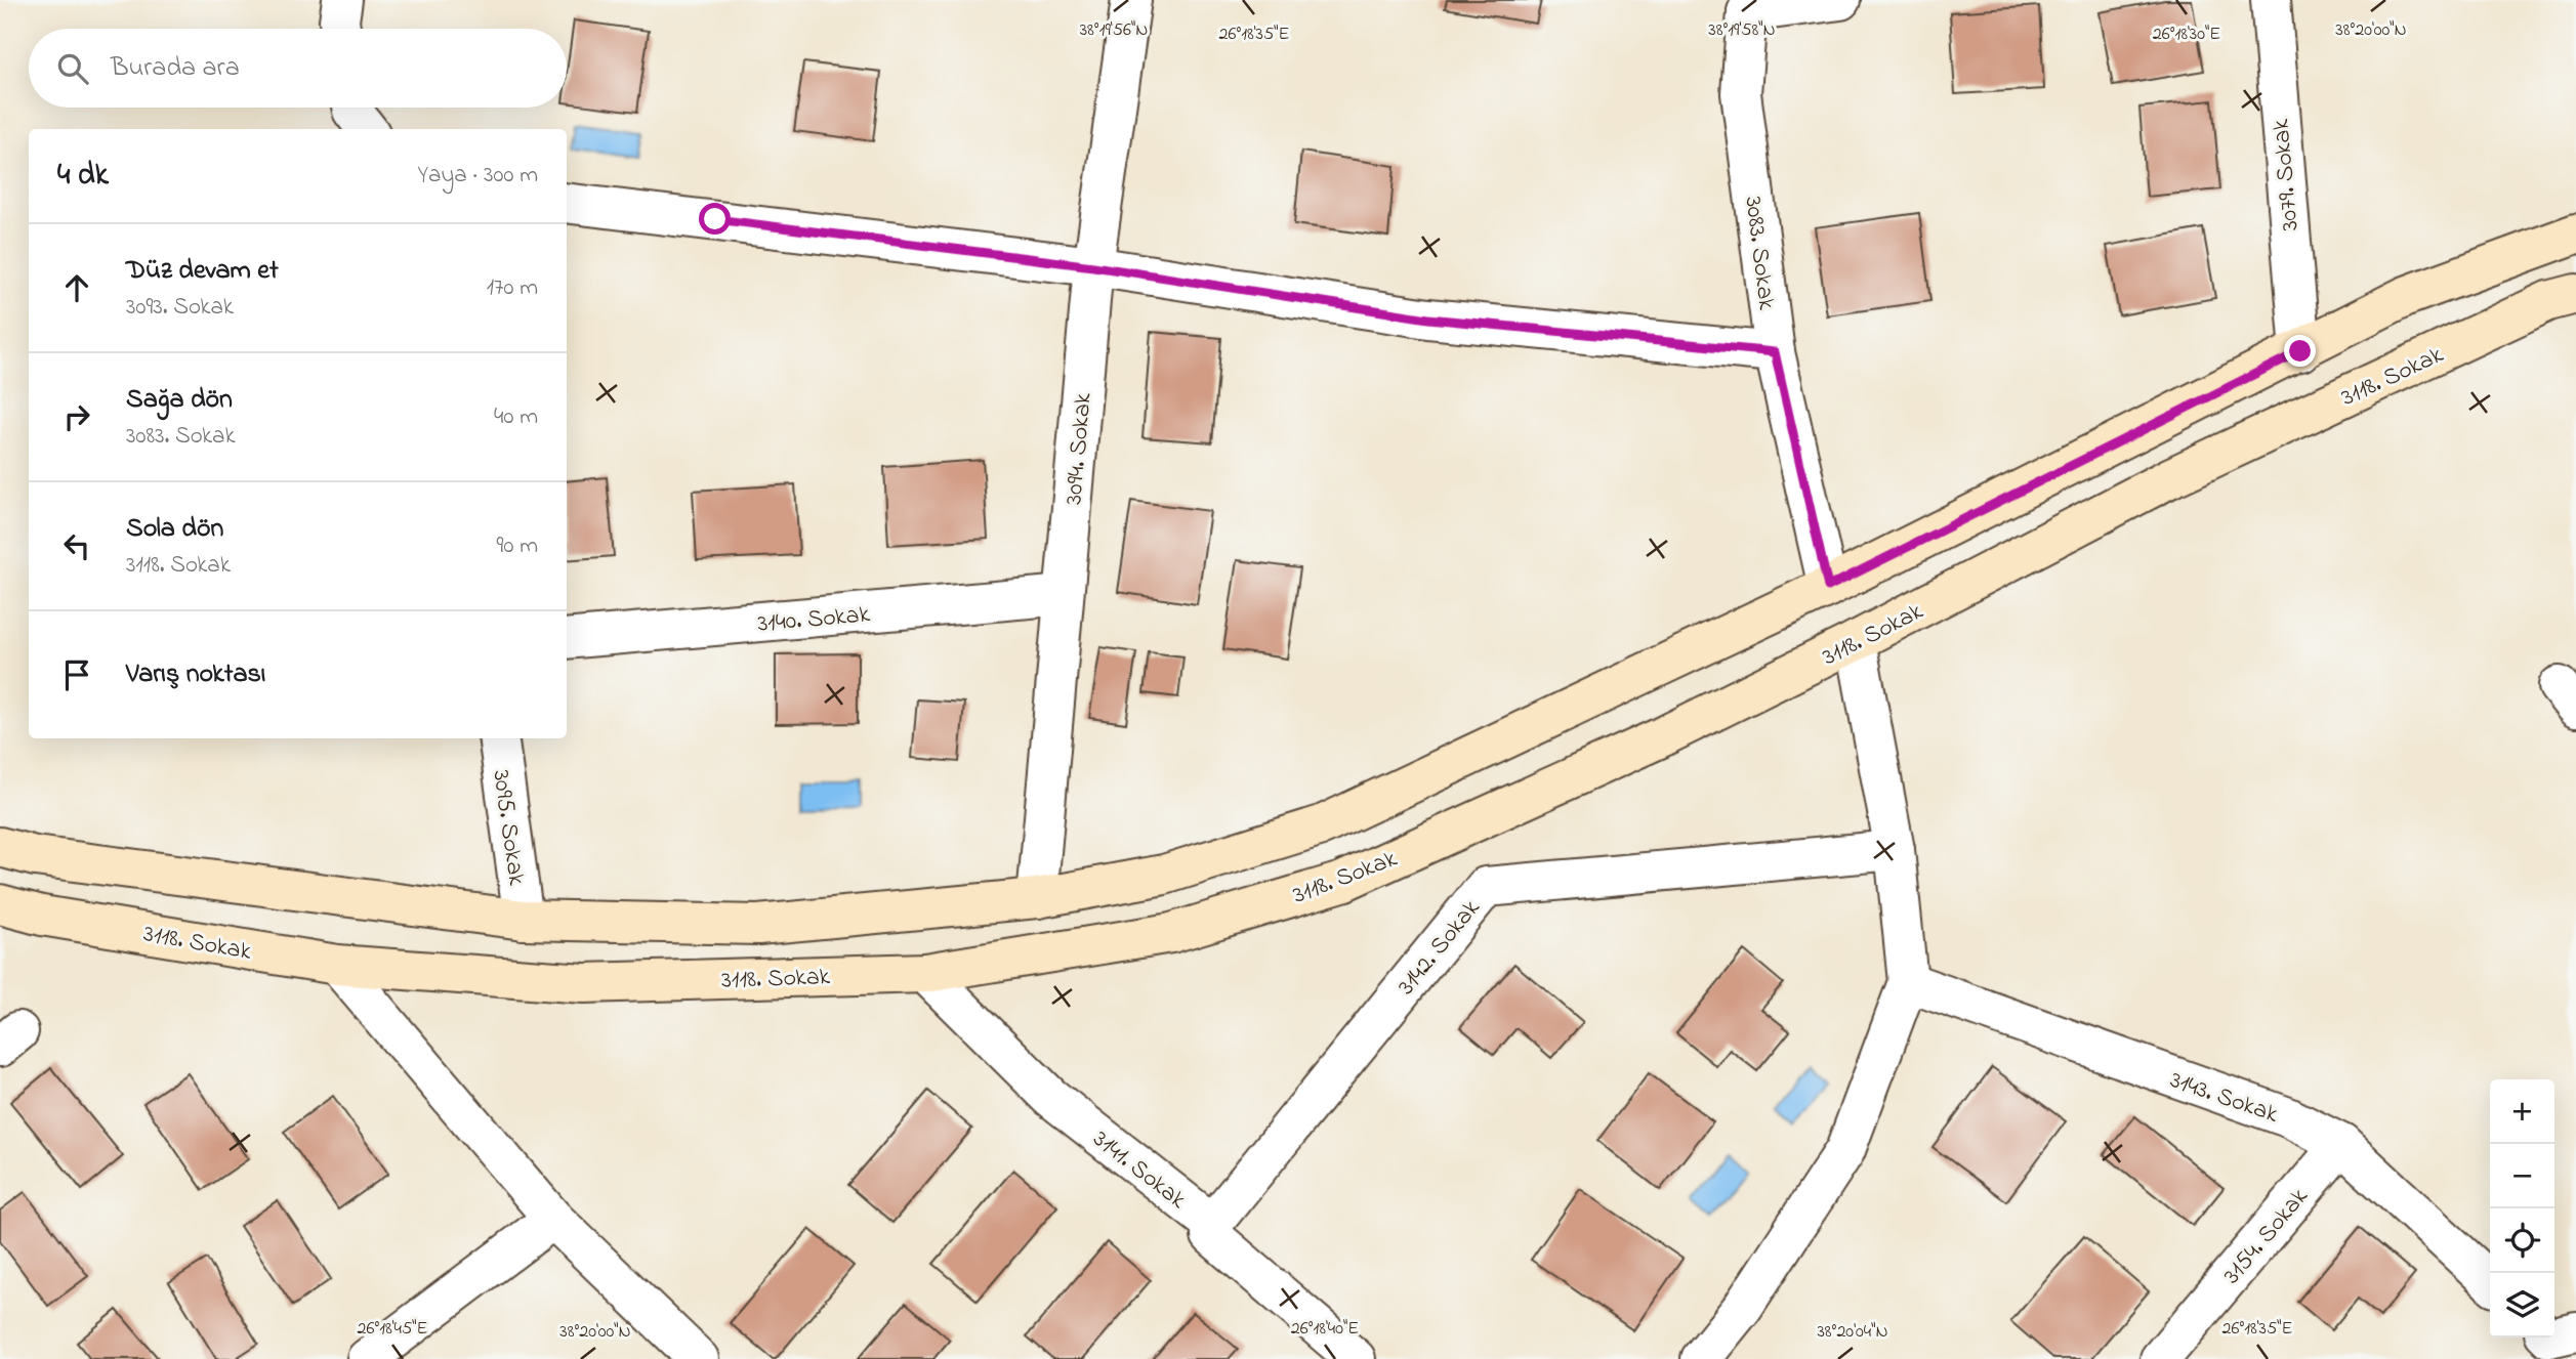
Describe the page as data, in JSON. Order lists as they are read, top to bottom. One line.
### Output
{"streets":{"main road":["3118. Sokak"],"street":["3079. Sokak","3083. Sokak","3094. Sokak","3140. Sokak","3095. Sokak","3142. Sokak","3143. Sokak","3141. Sokak","3154. Sokak"]},"crossings":[["3118. Sokak","3141. Sokak"],["3094. Sokak","3140. Sokak"],["3142. Sokak","3141. Sokak"],["3143. Sokak","3154. Sokak"]],"page":{"search":"Burada ara","heading":["4 dk","Yaya · 300 m"],"list":[["Düz devam et","3093. Sokak","170 m"],["Sağa dön","3083. Sokak","40 m"],["Sola dön","3118. Sokak","90 m"],"Varış noktası"],"map_buttons":["+","−"]},"coordinates":["38°19'56\"N","38°19'58\"N","38°20'00\"N","26°18'30\"E","26°18'35\"E","26°18'45\"E","26°18'40\"E","38°20'04\"N"]}
